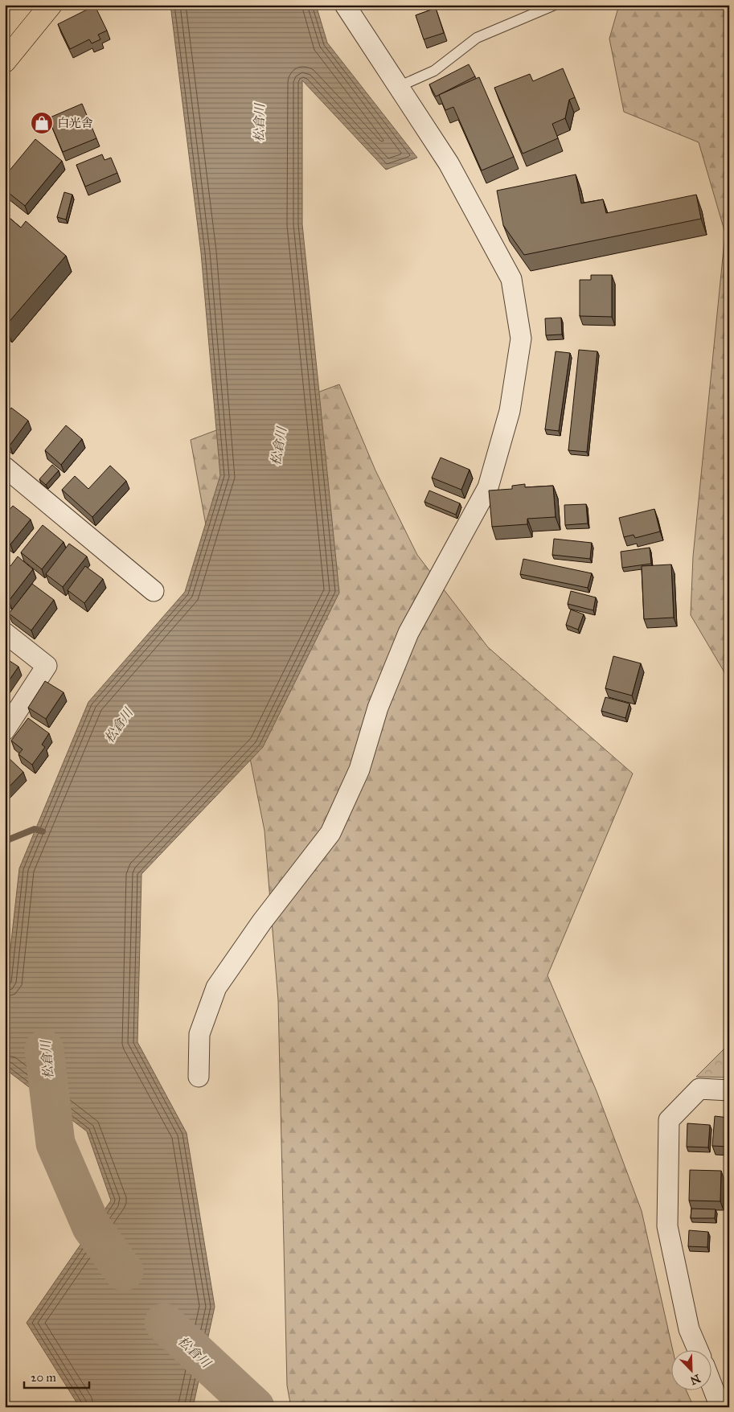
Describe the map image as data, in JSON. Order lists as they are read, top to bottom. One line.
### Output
{"water":["松倉川"],"places":{"shop":["白光舎"]},"scale_bar":"20 m","north":"bottom right"}
